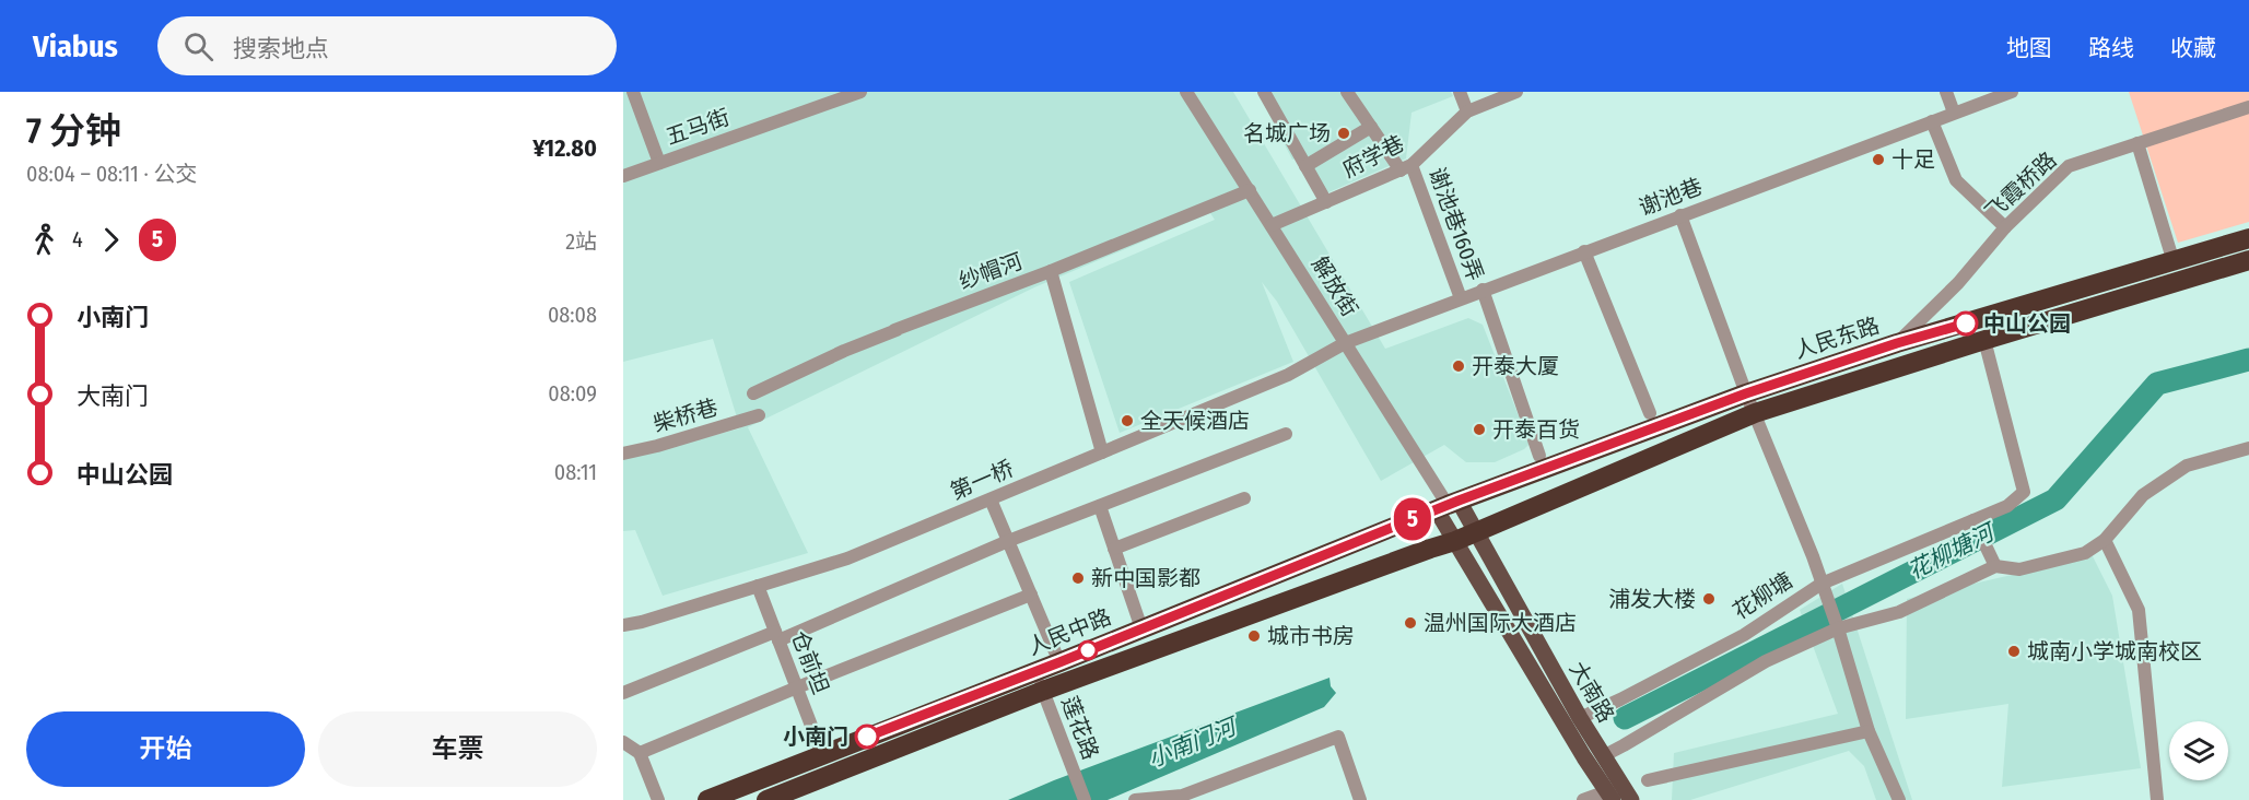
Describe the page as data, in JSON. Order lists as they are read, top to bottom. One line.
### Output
{"streets":{"highway":["人民东路","人民中路"],"main road":["大南路"],"street":["五马街","府学巷","飞霞桥路","谢池巷","谢池巷160弄","纱帽河","解放街","柴桥巷","第一桥","花柳塘","仓前坦","莲花路"]},"crossings":[["府学巷","谢池巷160弄"],["府学巷","解放街"],["飞霞桥路","人民东路"],["谢池巷","谢池巷160弄"],["谢池巷","解放街"],["谢池巷","第一桥"],["纱帽河","解放街"],["解放街","人民东路"],["解放街","第一桥"],["解放街","人民中路"],["解放街","大南路"],["人民东路","人民中路"],["人民东路","大南路"],["第一桥","仓前坦"],["花柳塘","大南路"],["人民中路","仓前坦"],["人民中路","大南路"],["人民中路","莲花路"]],"water":["花柳塘河","小南门河"],"places":["名城广场","十足","中山公园","开泰大厦","全天候酒店","开泰百货","新中国影都","浦发大楼","温州国际大酒店","城市书房","城南小学城南校区","小南门"],"lines":["bus line 5"],"page":{"header":"Viabus","search":"搜索地点","nav":["地图","路线","收藏"],"heading":["7 分钟","08:04 – 08:11 · 公交","¥12.80"],"on_map":"5","legs":["4","5","2站"],"list":[{"name":"小南门","value":"08:08"},{"name":"大南门","value":"08:09"},{"name":"中山公园","value":"08:11"}],"buttons":["开始","车票"]}}
